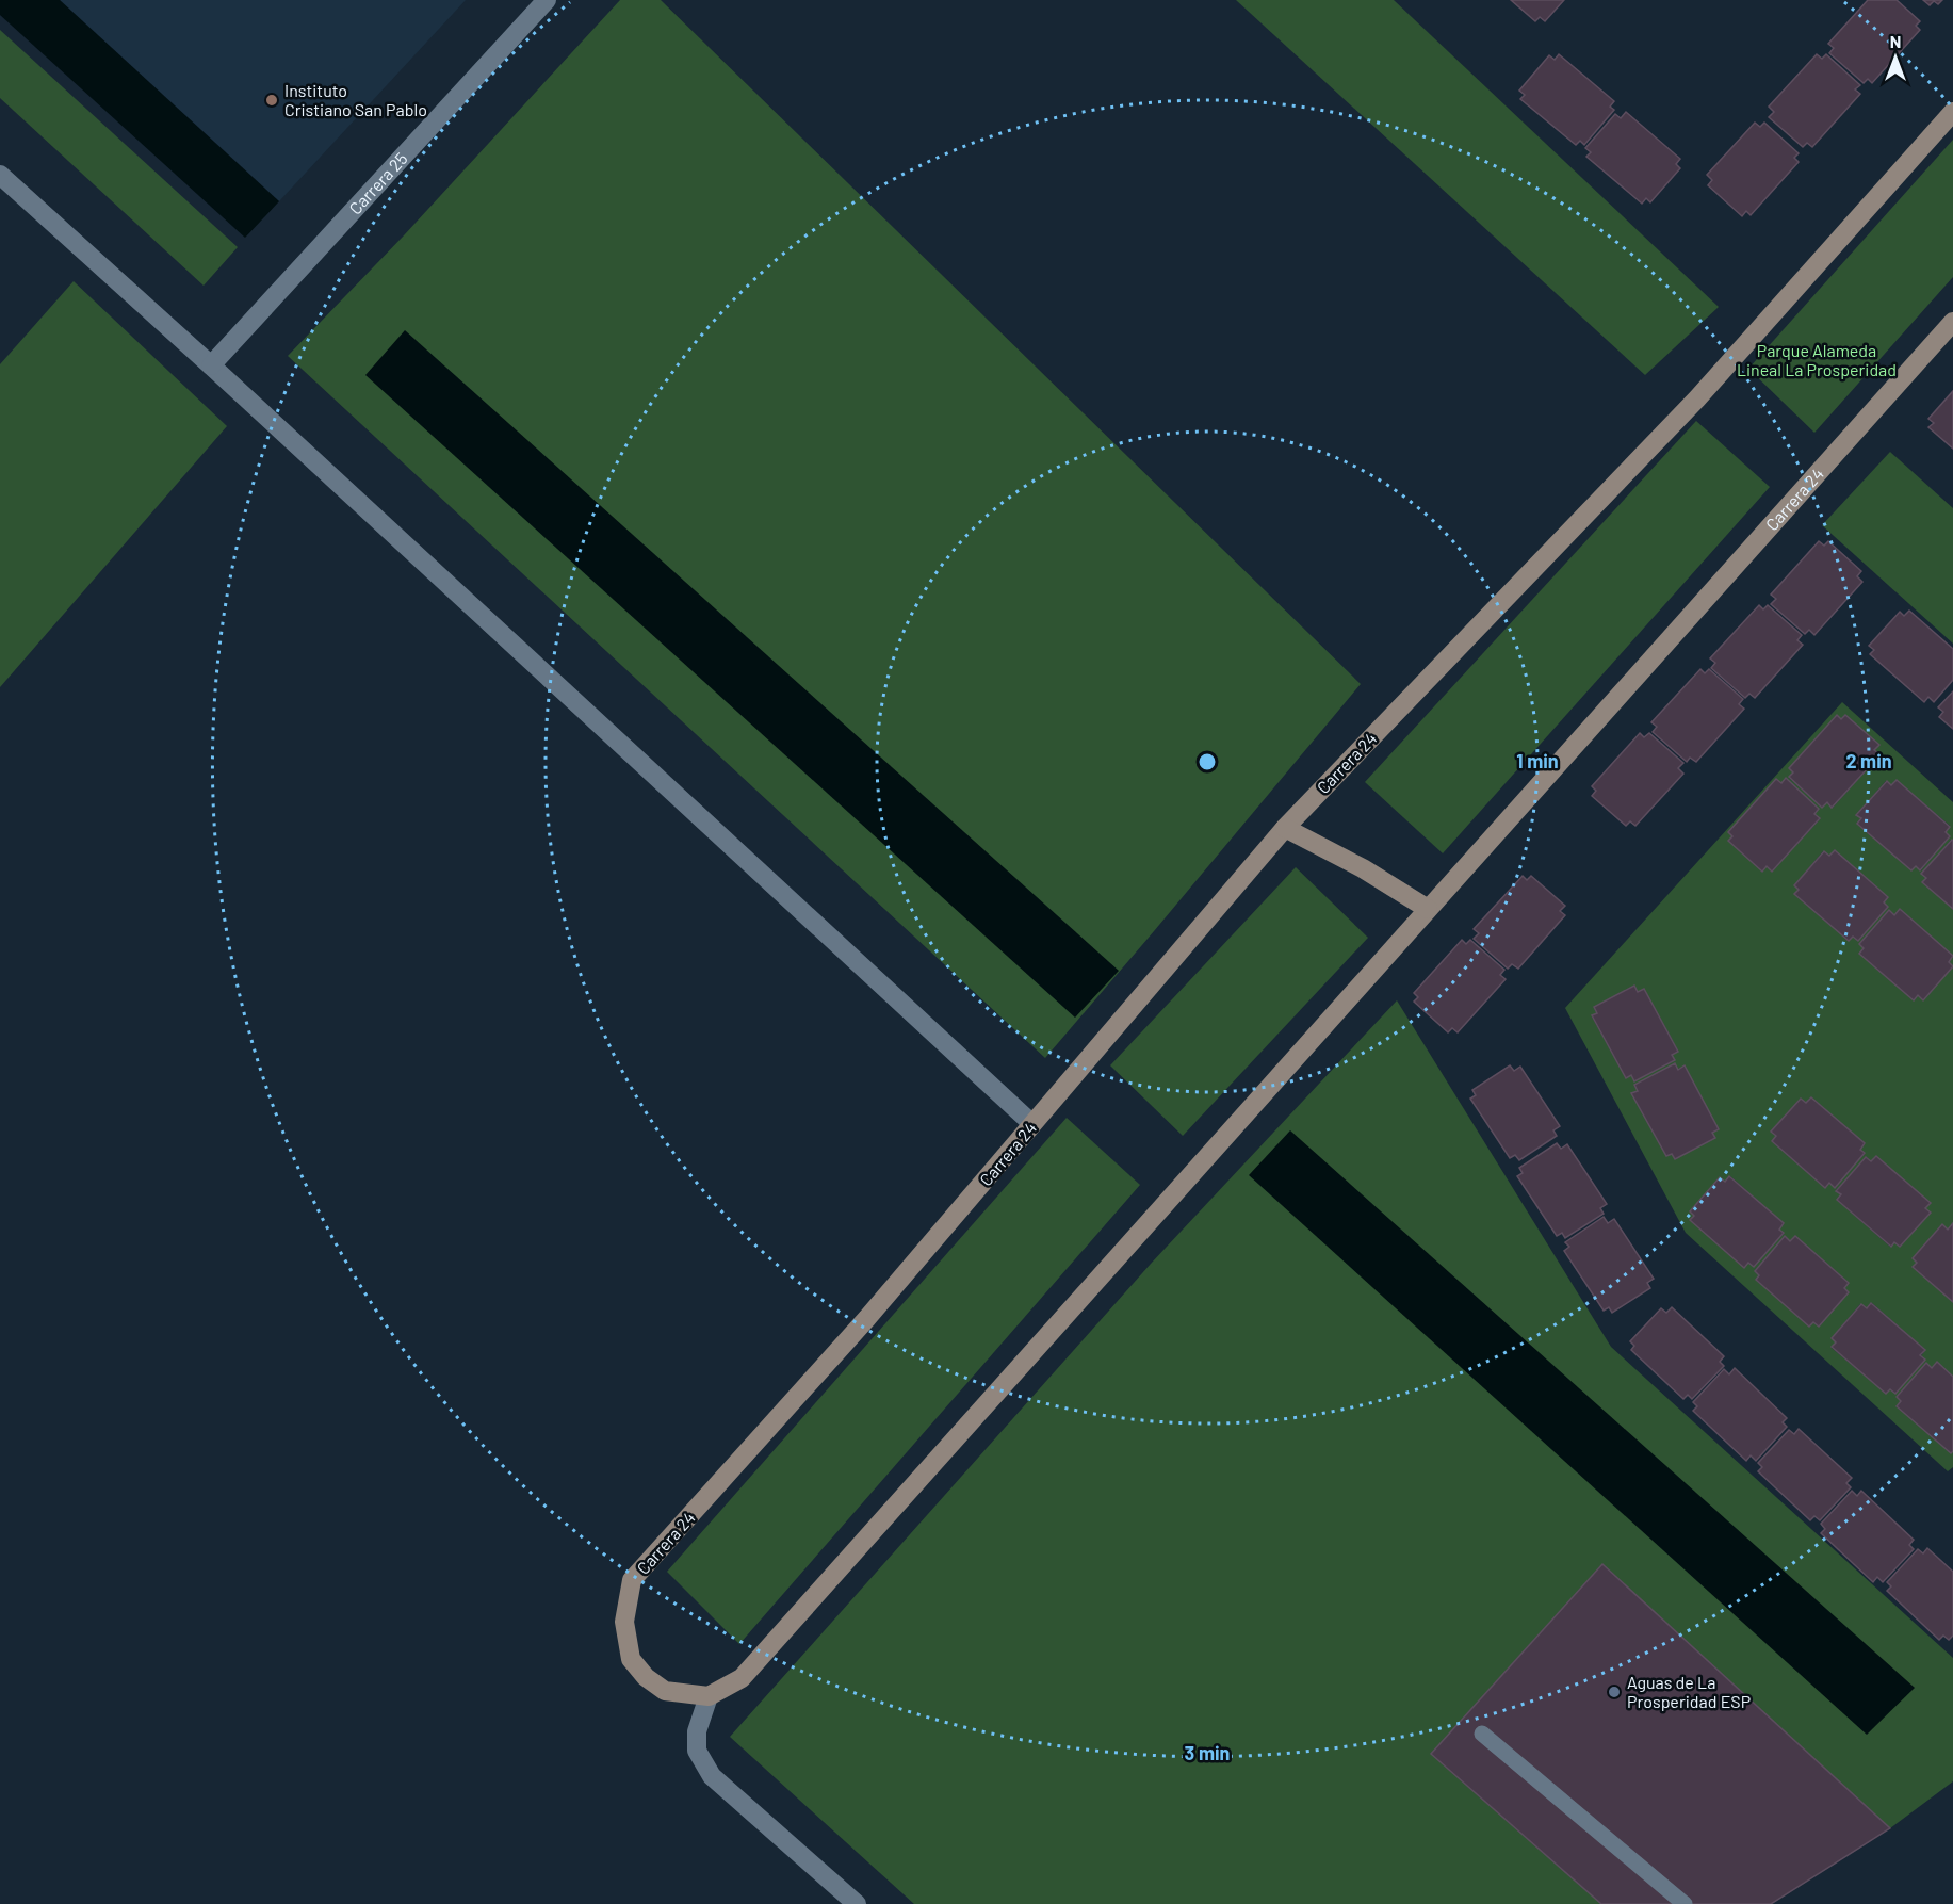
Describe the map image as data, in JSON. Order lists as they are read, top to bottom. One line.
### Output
{"streets":{"street":["Carrera 25","Carrera 24"]},"parks":["Parque Alameda Lineal La Prosperidad"],"places":["Instituto Cristiano San Pablo","Aguas de La Prosperidad ESP"],"north":"top","rings":["1 min","2 min","3 min"]}
